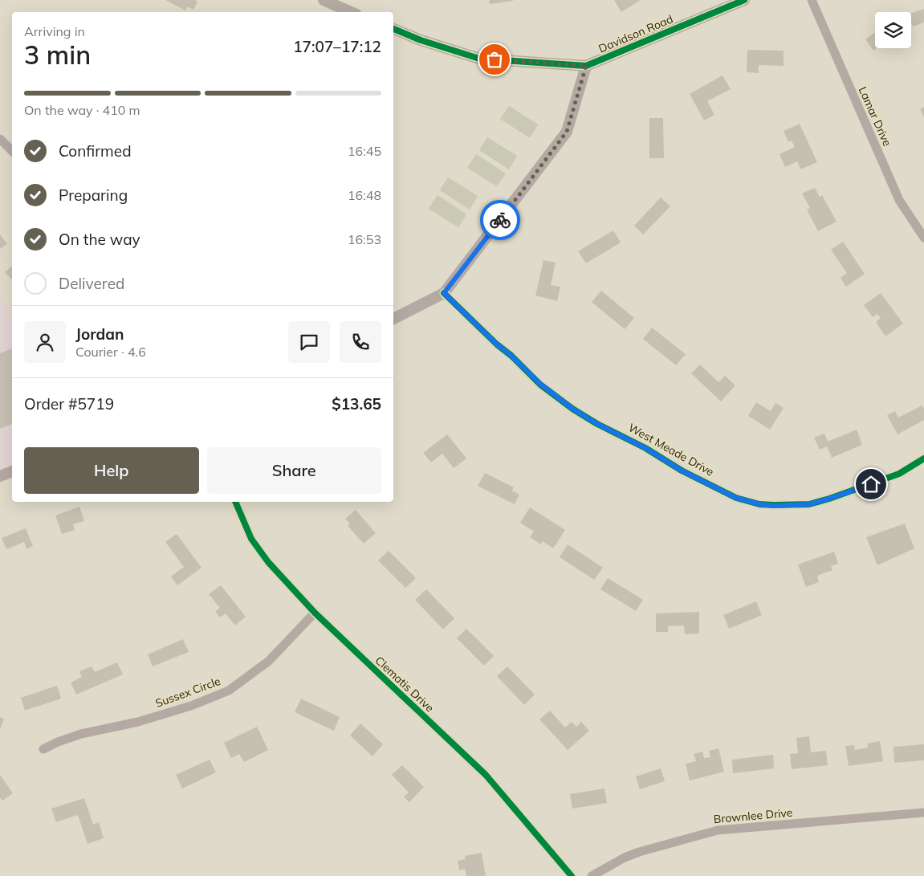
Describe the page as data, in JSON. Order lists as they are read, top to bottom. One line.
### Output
{"streets":{"street":["Davidson Road","Lamar Drive","West Meade Drive","Clematis Drive","Sussex Circle","Brownlee Drive"]},"crossings":[["Clematis Drive","Sussex Circle"]],"page":{"heading":["3 min","Arriving in","17:07–17:12"],"panel":["Jordan","Courier · 4.6","Order #5719","$13.65"],"bar":"On the way · 410 m","list":[["Confirmed","16:45"],["Preparing","16:48"],["On the way","16:53"],"Delivered"],"buttons":["Help","Share"]}}
